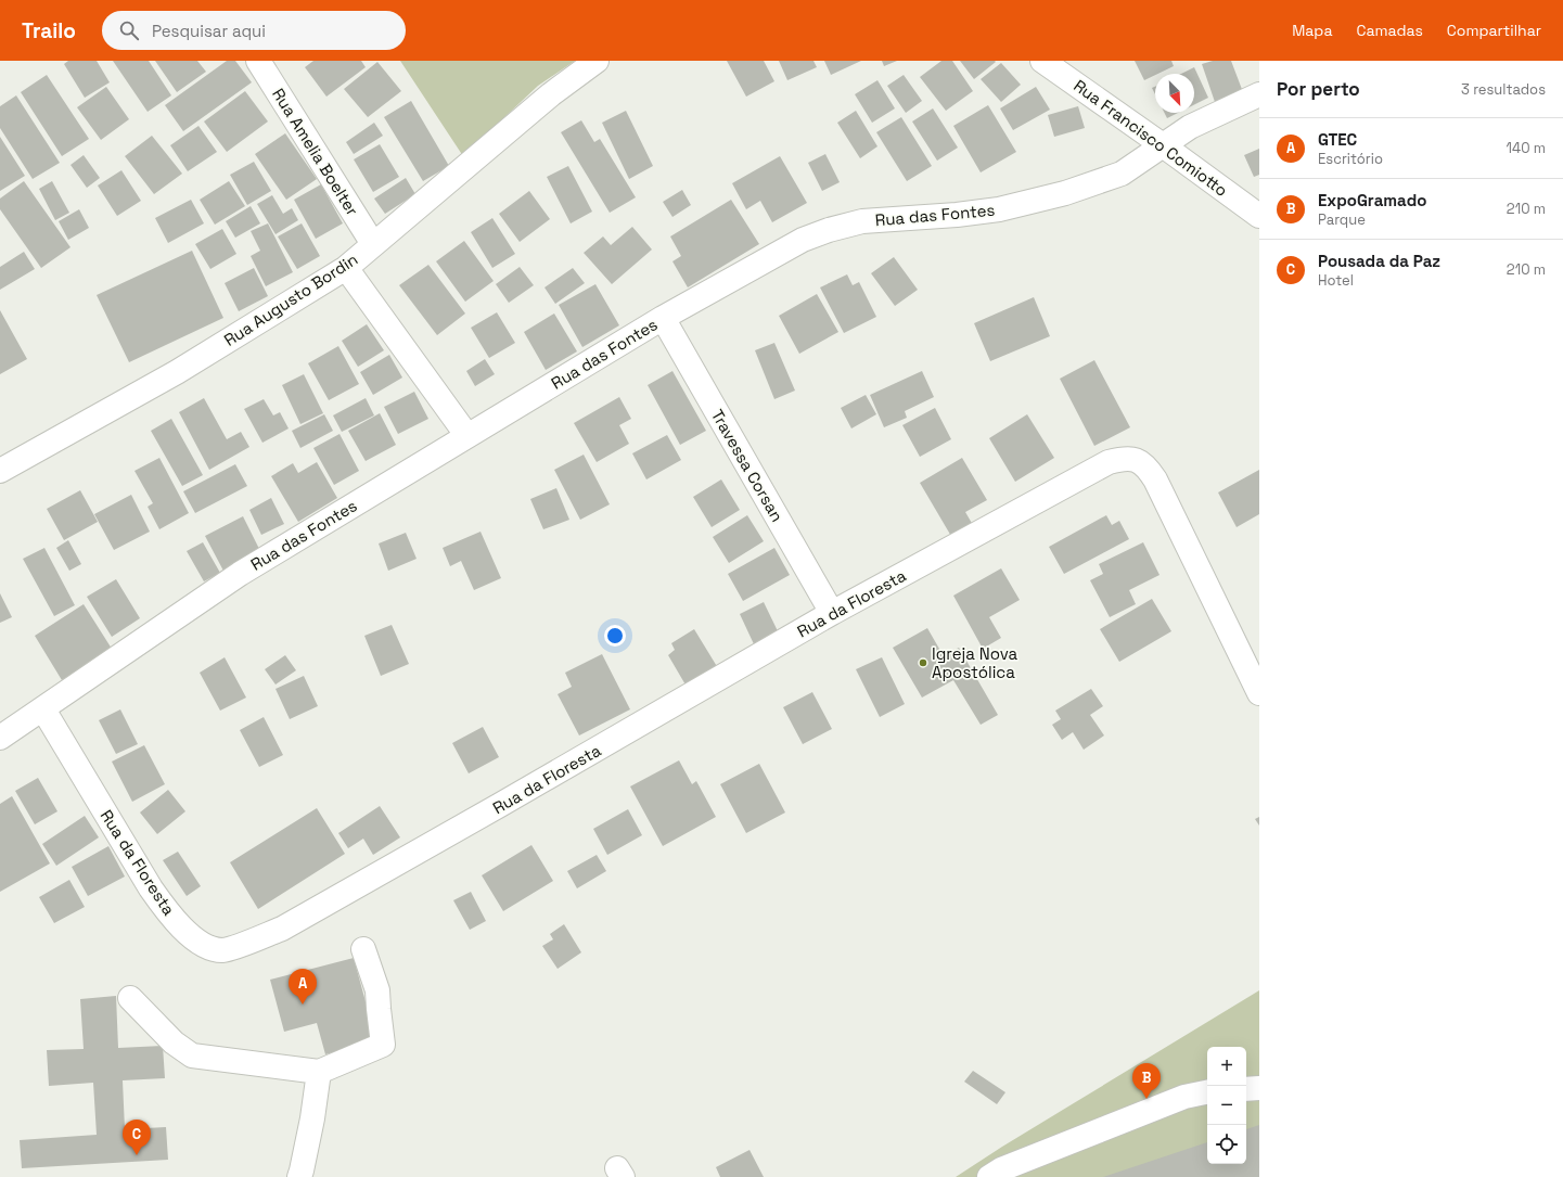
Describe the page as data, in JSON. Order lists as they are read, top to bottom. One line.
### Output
{"streets":{"street":["Rua Francisco Comiotto","Rua Amelia Boelter","Rua das Fontes","Rua Augusto Bordin","Travessa Corsan","Rua da Floresta"]},"crossings":[["Rua Francisco Comiotto","Rua das Fontes"],["Rua Amelia Boelter","Rua Augusto Bordin"],["Rua das Fontes","Travessa Corsan"],["Rua das Fontes","Rua da Floresta"],["Travessa Corsan","Rua da Floresta"]],"places":["Igreja Nova Apostólica"],"north":"bottom right","page":{"header":"Trailo","search":"Pesquisar aqui","nav":["Mapa","Camadas","Compartilhar"],"heading":["Por perto","3 resultados"],"list":[{"mark":"A","name":"GTEC","note":"Escritório","value":"140 m"},{"mark":"B","name":"ExpoGramado","note":"Parque","value":"210 m"},{"mark":"C","name":"Pousada da Paz","note":"Hotel","value":"210 m"}],"pins":["A","B","C"],"map_buttons":["+","−"]}}
